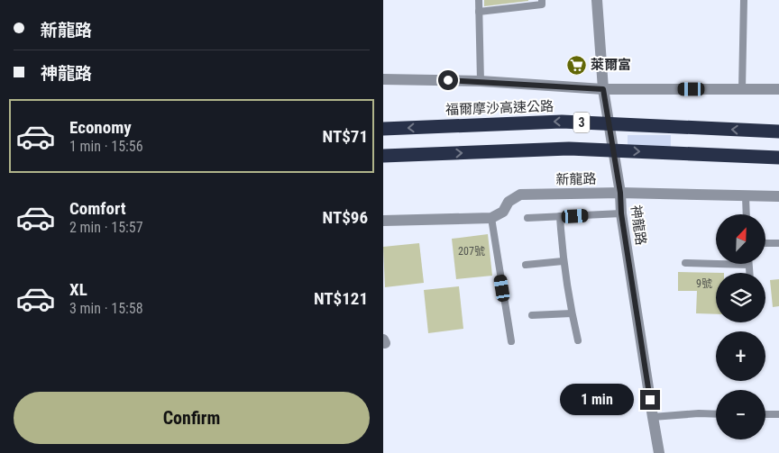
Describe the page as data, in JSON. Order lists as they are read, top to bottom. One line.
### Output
{"streets":{"highway":["福爾摩沙高速公路","3"],"street":["新龍路","神龍路"]},"crossings":[["新龍路","神龍路"]],"places":{"supermarket":["萊爾富"]},"house_numbers":["207號","9號"],"north":"top right","page":{"banner":["新龍路","神龍路"],"list":[{"name":"Economy","note":"1 min · 15:56","value":"NT$71"},{"name":"Comfort","note":"2 min · 15:57","value":"NT$96"},{"name":"XL","note":"3 min · 15:58","value":"NT$121"}],"map_buttons":["+","−"],"buttons":"Confirm","bubble":"1 min"}}
